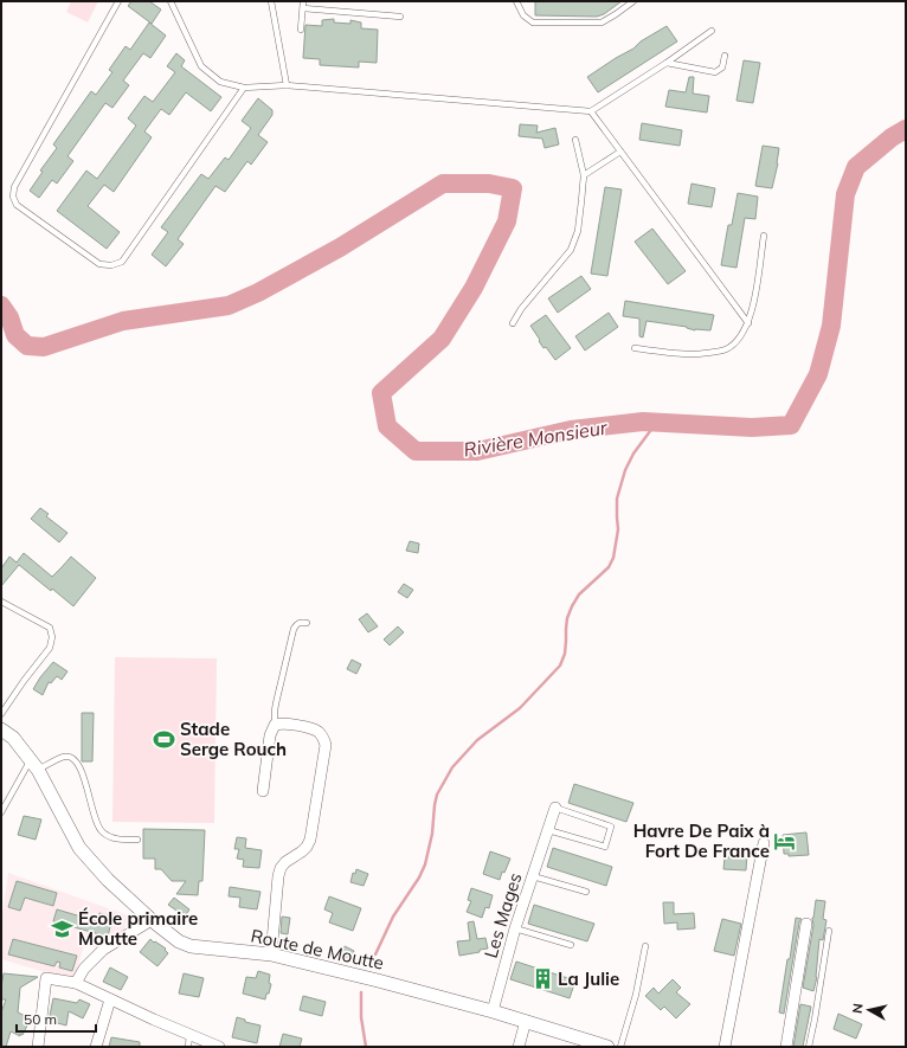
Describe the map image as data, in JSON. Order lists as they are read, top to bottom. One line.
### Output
{"streets":{"street":["Les Mages","Route de Moutte"]},"crossings":[["Les Mages","Route de Moutte"]],"water":["Rivière Monsieur"],"places":{"sports":["Stade Serge Rouch"],"hotel":["Havre De Paix à Fort De France"],"school or university":["École primaire Moutte"],"building":["La Julie"]},"scale_bar":"50 m","north":"left"}
